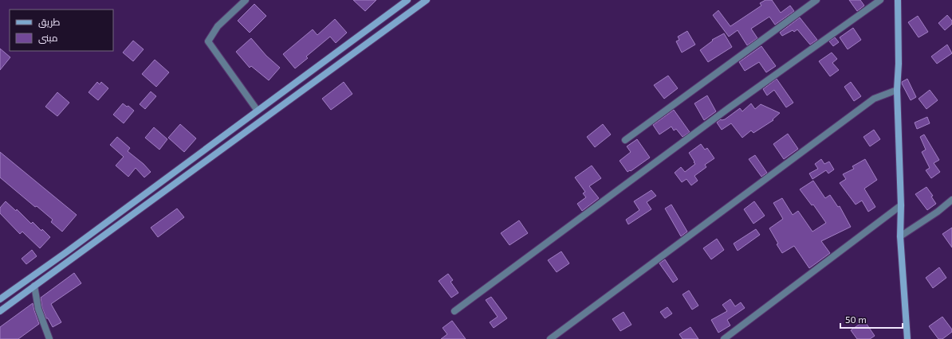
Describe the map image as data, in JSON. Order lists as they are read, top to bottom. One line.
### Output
{"legend":["طريق","مبنى"],"scale_bar":"50 m"}
